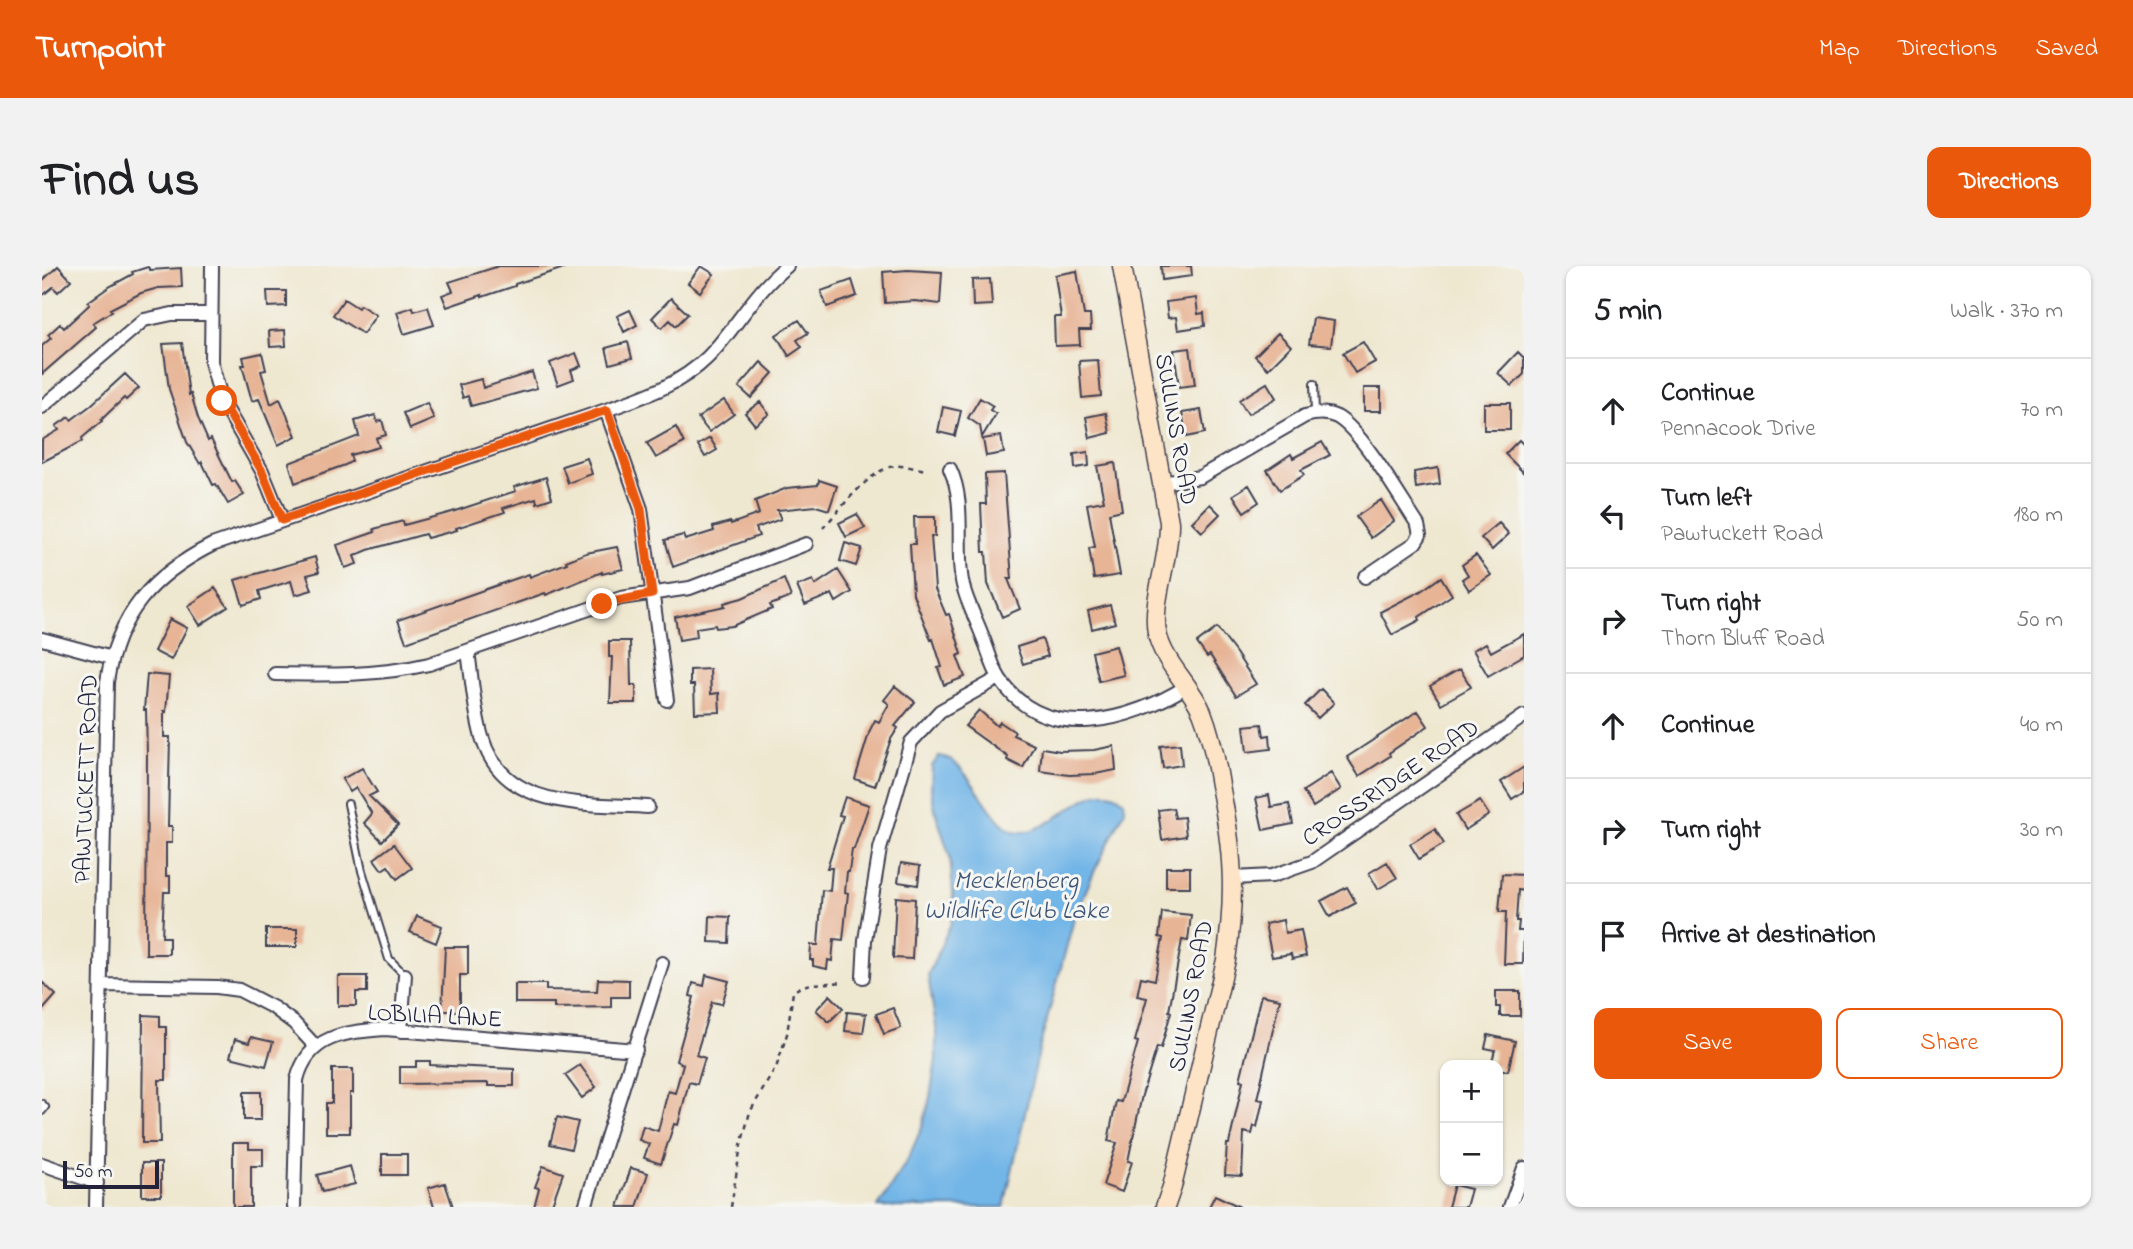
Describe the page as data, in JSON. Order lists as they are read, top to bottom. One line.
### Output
{"streets":{"street":["SULLINS ROAD","PAWTUCKETT ROAD","CROSSRIDGE ROAD","LOBILIA LANE"]},"crossings":[["SULLINS ROAD","CROSSRIDGE ROAD"]],"water":["Mecklenberg Wildlife Club Lake"],"scale_bar":"50 m","page":{"header":"Turnpoint","nav":["Map","Directions","Saved"],"title":"Find us","buttons":["Directions",["Save","Share"]],"heading":["5 min","Walk · 370 m"],"list":[["Continue","Pennacook Drive","70 m"],["Turn left","Pawtuckett Road","180 m"],["Turn right","Thorn Bluff Road","50 m"],["Continue","40 m"],["Turn right","30 m"],"Arrive at destination"],"map_buttons":["+","−"],"scale":"50 m"}}
